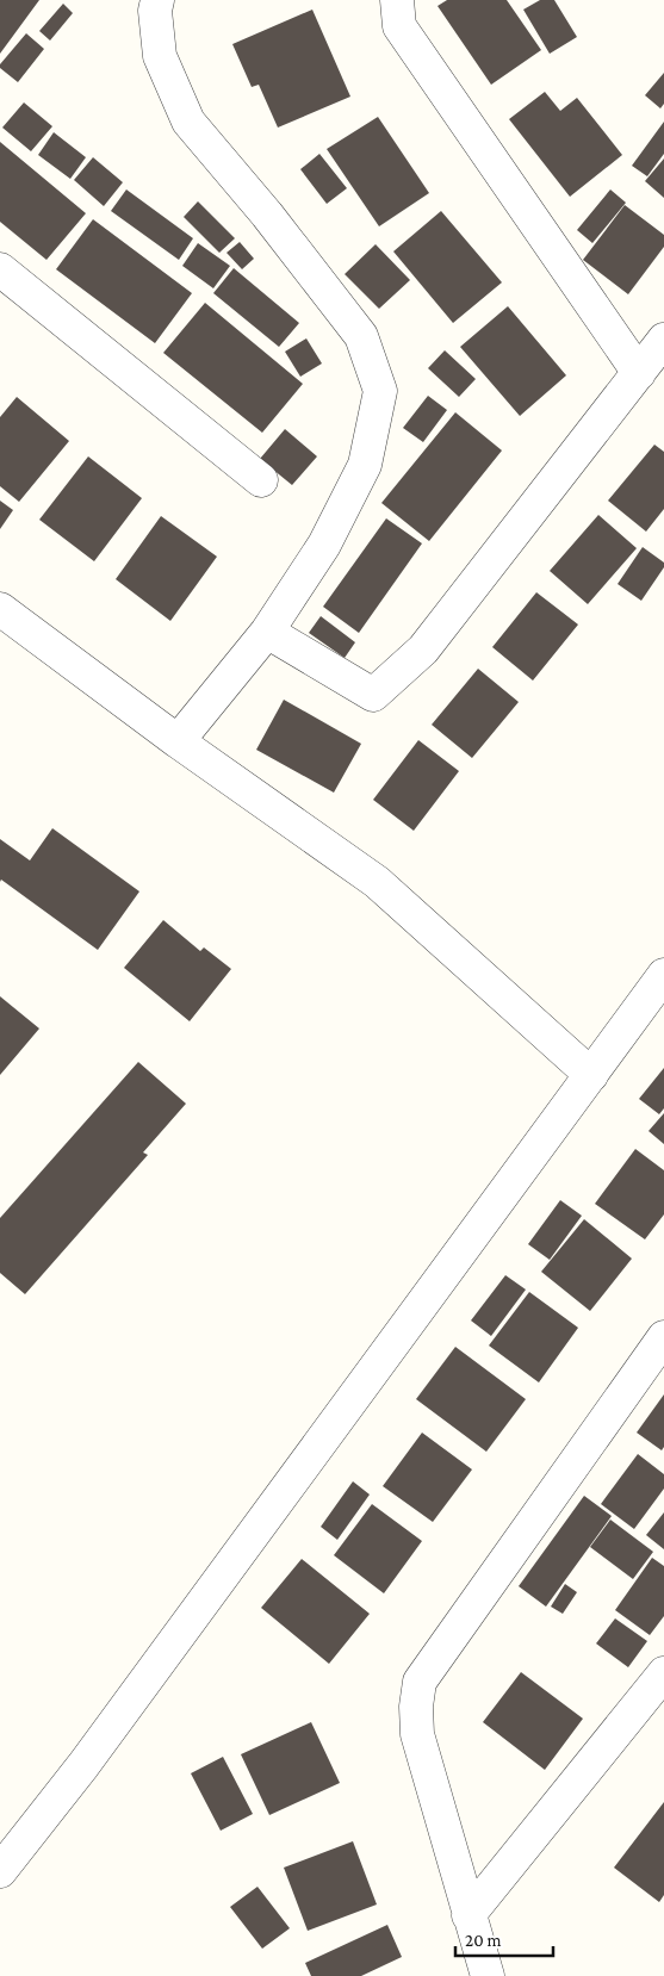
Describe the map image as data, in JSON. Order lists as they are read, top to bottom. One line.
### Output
{"scale_bar":"20 m"}
